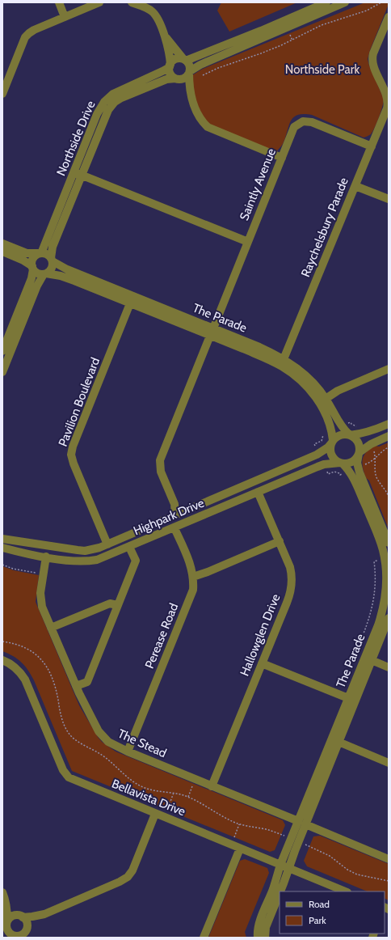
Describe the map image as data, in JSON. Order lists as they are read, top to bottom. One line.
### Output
{"streets":{"street":["Northside Drive","Saintly Avenue","Raychelsbury Parade","The Parade","Pavilion Boulevard","Highpark Drive","Hallowglen Drive","Perease Road","The Stead","Bellavista Drive"]},"crossings":[["Northside Drive","The Parade"],["Saintly Avenue","Raychelsbury Parade"],["Saintly Avenue","The Parade"],["Saintly Avenue","Highpark Drive"],["Raychelsbury Parade","The Parade"],["The Parade","Pavilion Boulevard"],["The Parade","Highpark Drive"],["The Parade","The Stead"],["The Parade","Bellavista Drive"],["Pavilion Boulevard","Highpark Drive"],["Highpark Drive","Hallowglen Drive"],["Highpark Drive","Perease Road"],["Highpark Drive","The Stead"],["Hallowglen Drive","The Stead"],["Perease Road","The Stead"]],"parks":["Northside Park"],"legend":["Road","Park"]}
